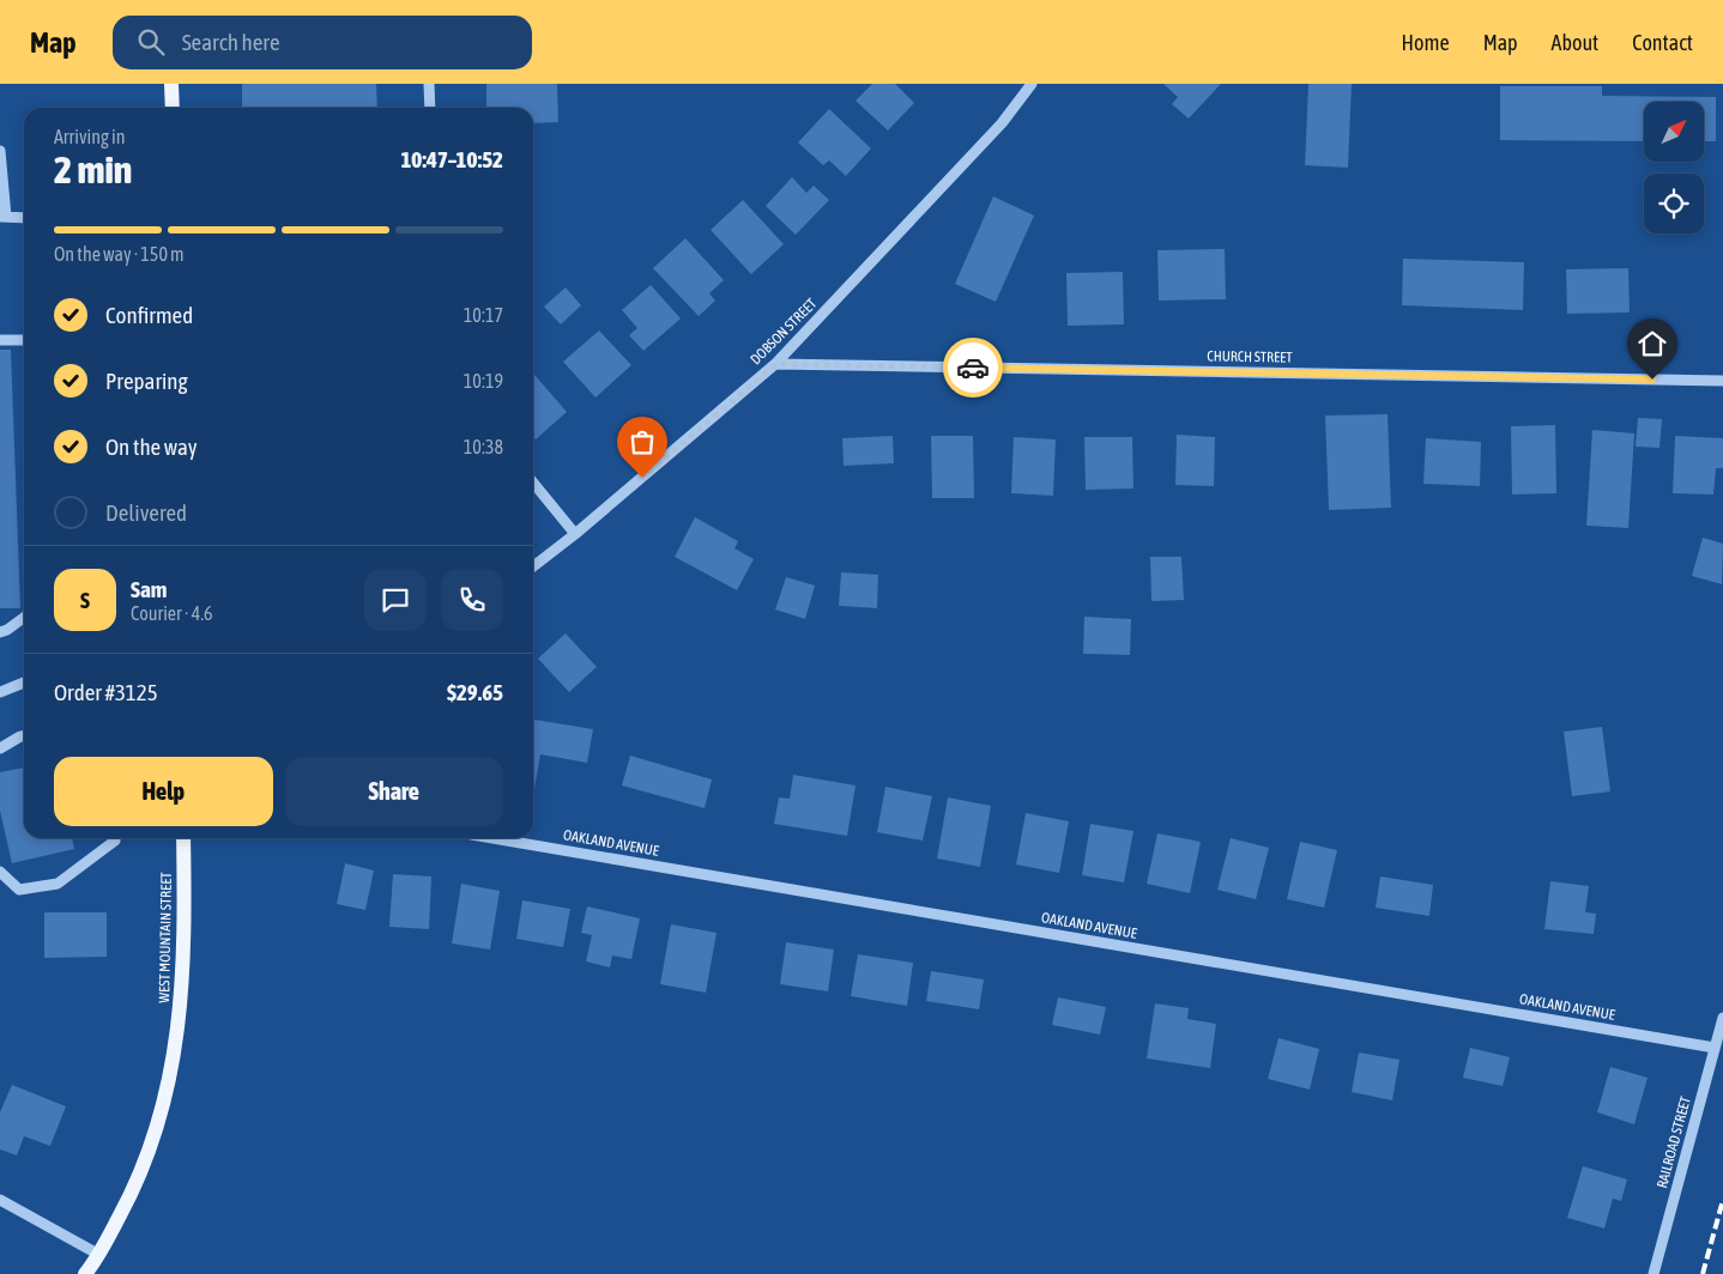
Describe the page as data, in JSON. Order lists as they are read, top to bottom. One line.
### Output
{"streets":{"main road":["WEST MOUNTAIN STREET"],"street":["DOBSON STREET","CHURCH STREET","OAKLAND AVENUE","RAILROAD STREET"]},"crossings":[["DOBSON STREET","CHURCH STREET"],["OAKLAND AVENUE","RAILROAD STREET"]],"north":"top right","page":{"header":"Map","search":"Search here","nav":["Home","Map","About","Contact"],"heading":["2 min","Arriving in","10:47–10:52"],"panel":["Sam","Courier · 4.6","Order #3125","$29.65"],"bar":"On the way · 150 m","list":[["Confirmed","10:17"],["Preparing","10:19"],["On the way","10:38"],"Delivered"],"round":"S","buttons":["Help","Share"]}}
